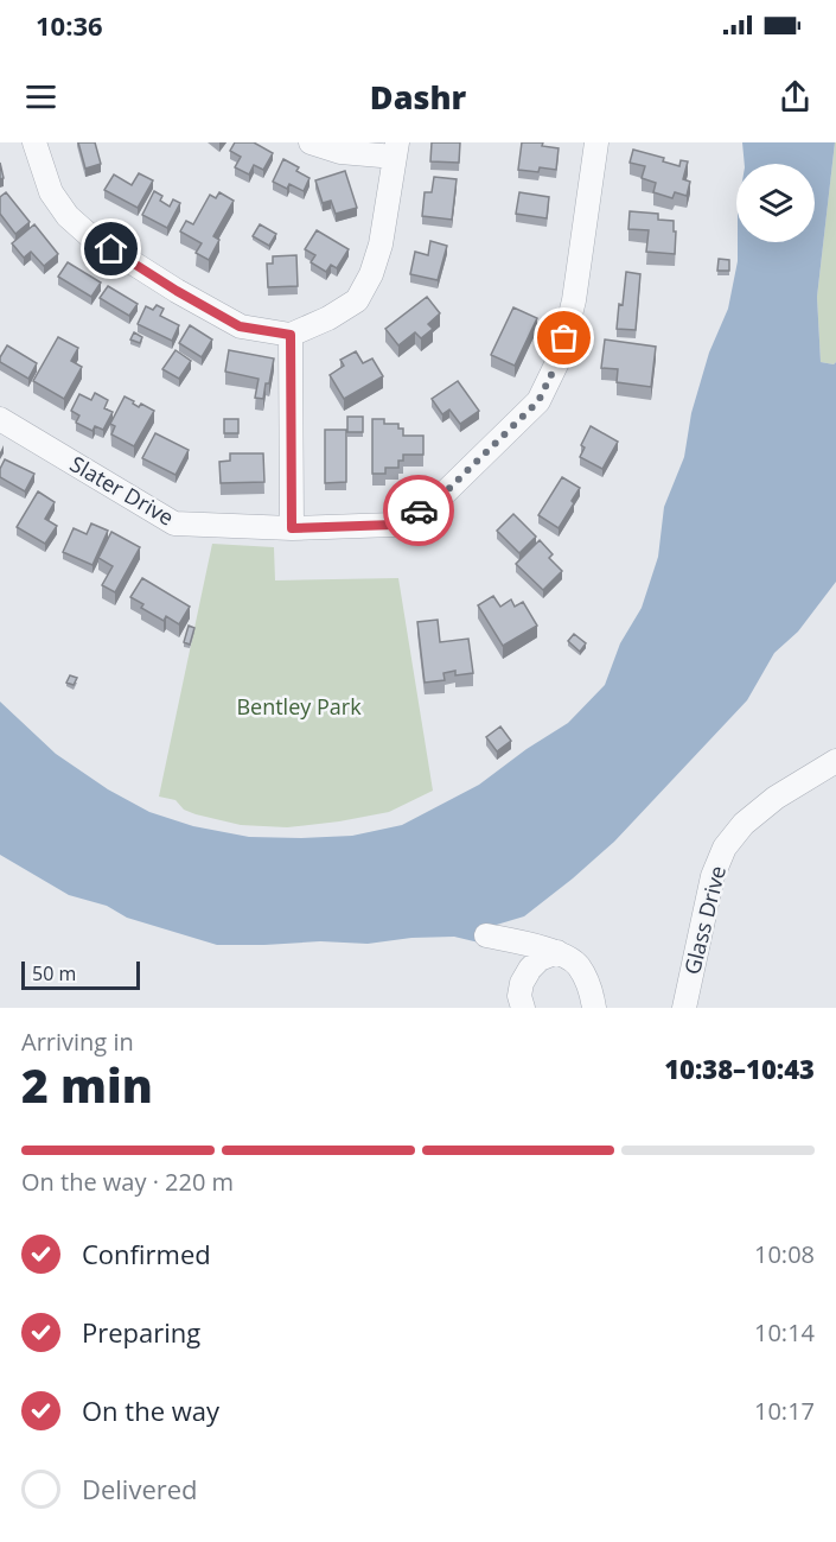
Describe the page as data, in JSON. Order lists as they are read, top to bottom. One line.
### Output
{"streets":{"street":["Slater Drive","Glass Drive"]},"parks":["Bentley Park"],"scale_bar":"50 m","page":{"status":"10:36","header":"Dashr","scale":"50 m","heading":["2 min","Arriving in","10:38–10:43"],"bar":"On the way · 220 m","list":[["Confirmed","10:08"],["Preparing","10:14"],["On the way","10:17"],"Delivered"]}}
